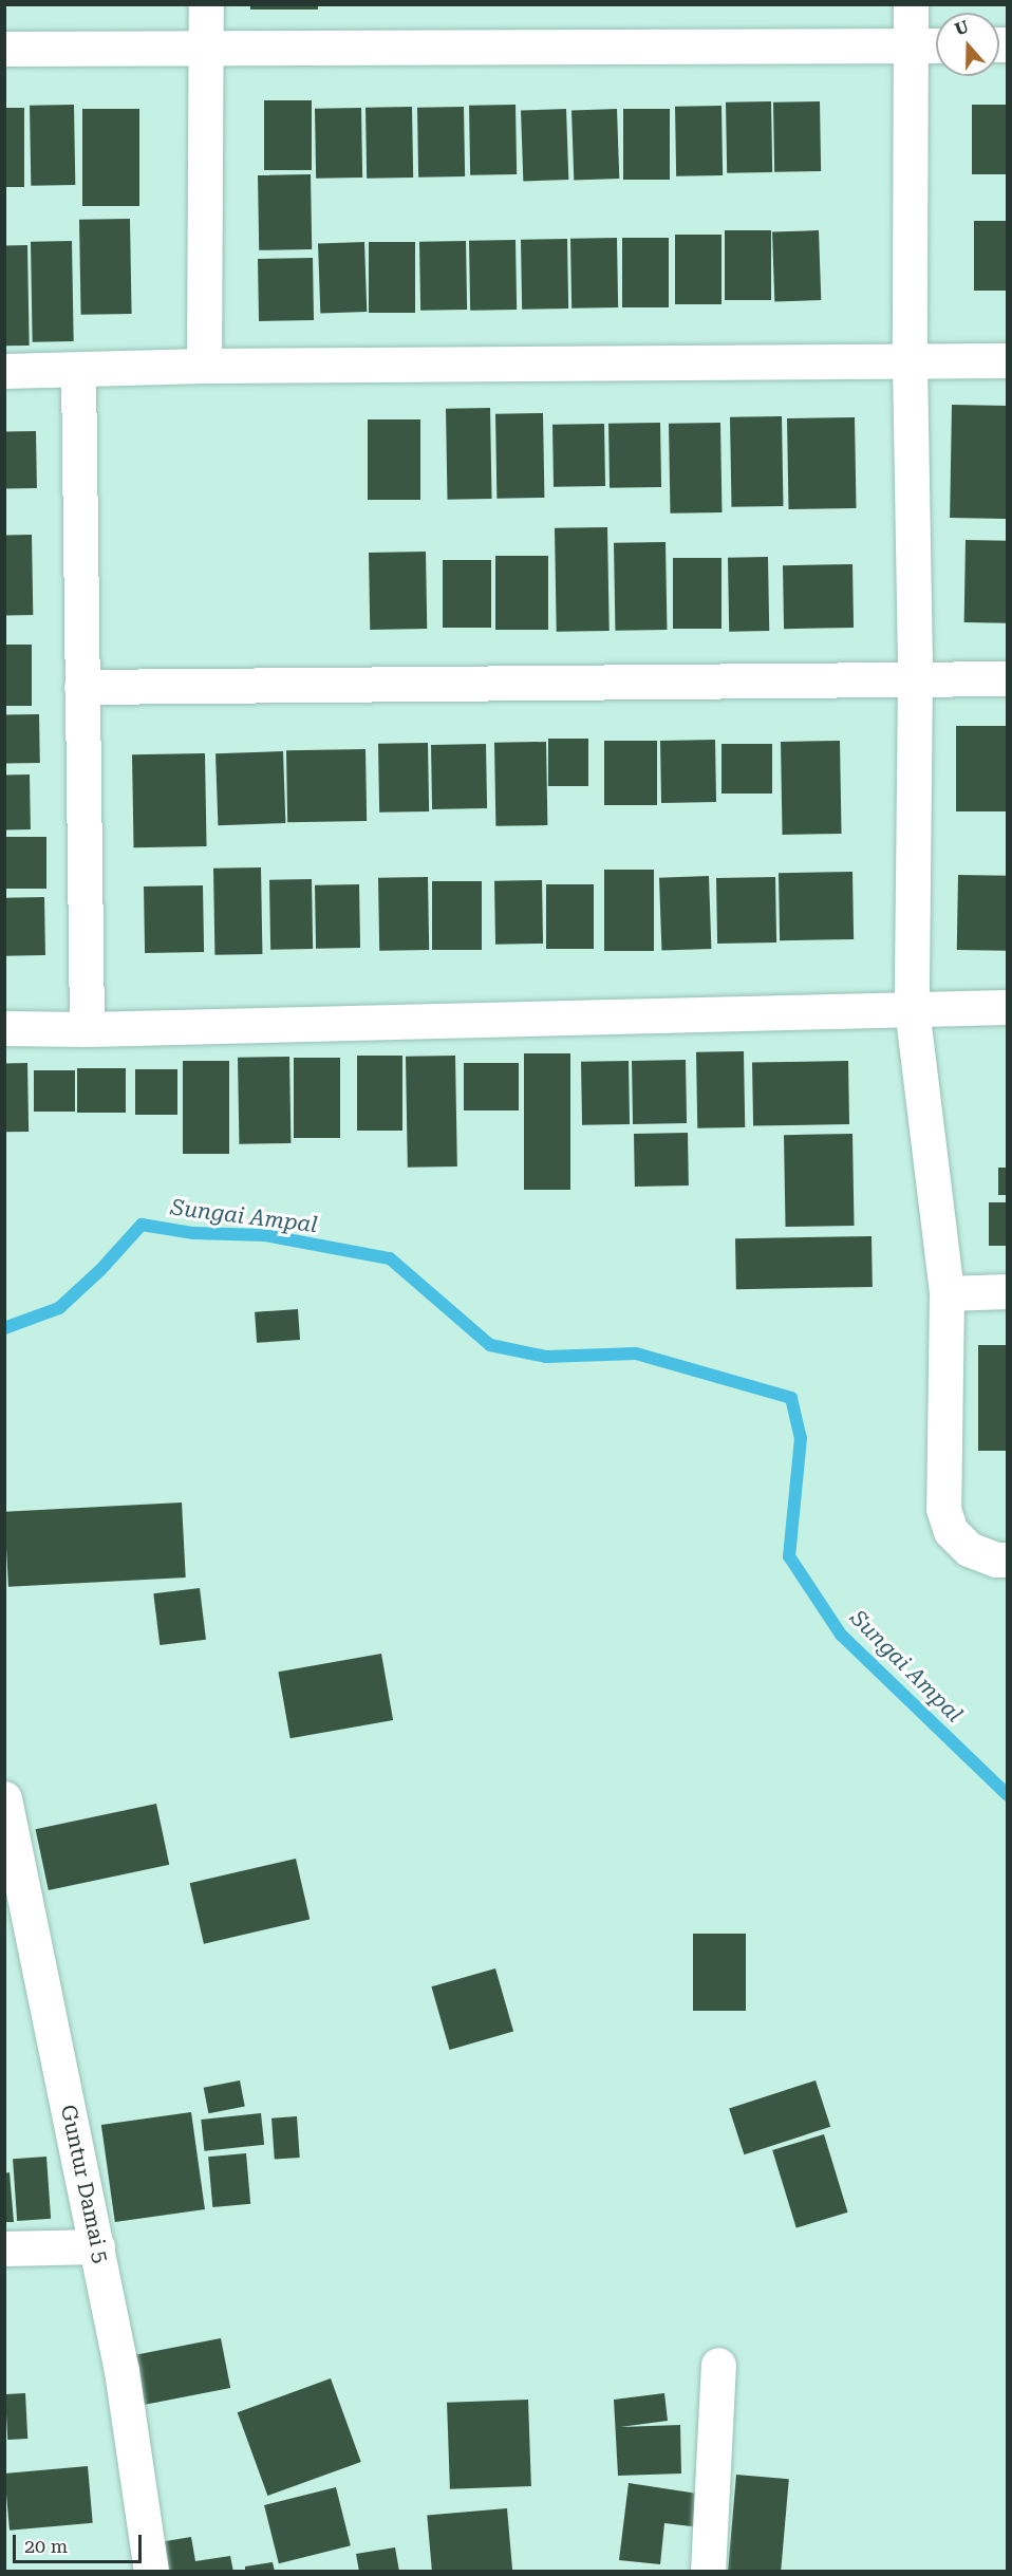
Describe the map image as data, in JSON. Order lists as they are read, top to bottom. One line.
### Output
{"streets":{"street":["Guntur Damai 5"]},"water":["Sungai Ampal"],"scale_bar":"20 m","north":"top"}
